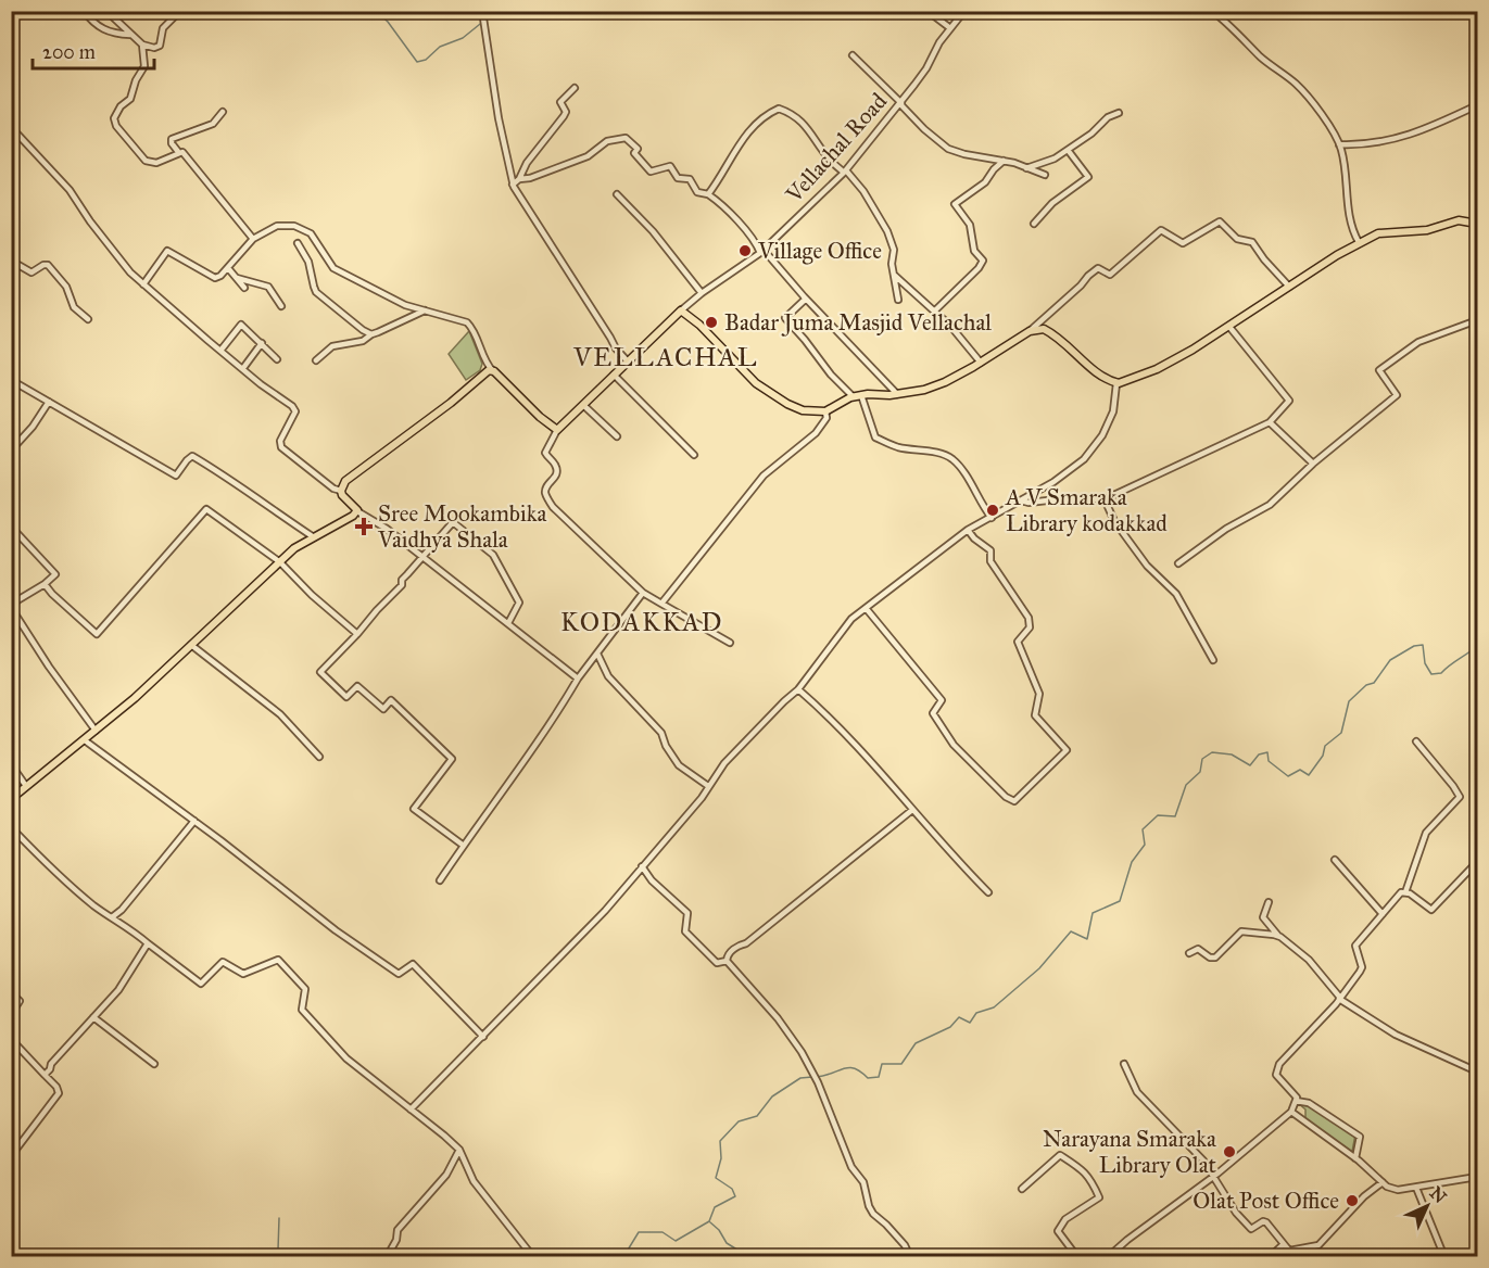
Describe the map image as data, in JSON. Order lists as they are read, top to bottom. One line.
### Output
{"streets":{"street":["Vellachal Road"]},"districts":["VELLACHAL","KODAKKAD"],"places":{"other":["Village Office","Badar Juma Masjid Vellachal","A V Smaraka Library kodakkad","Narayana Smaraka Library Olat","Olat Post Office"],"health":["Sree Mookambika Vaidhya Shala"]},"scale_bar":"200 m","north":"top right"}
